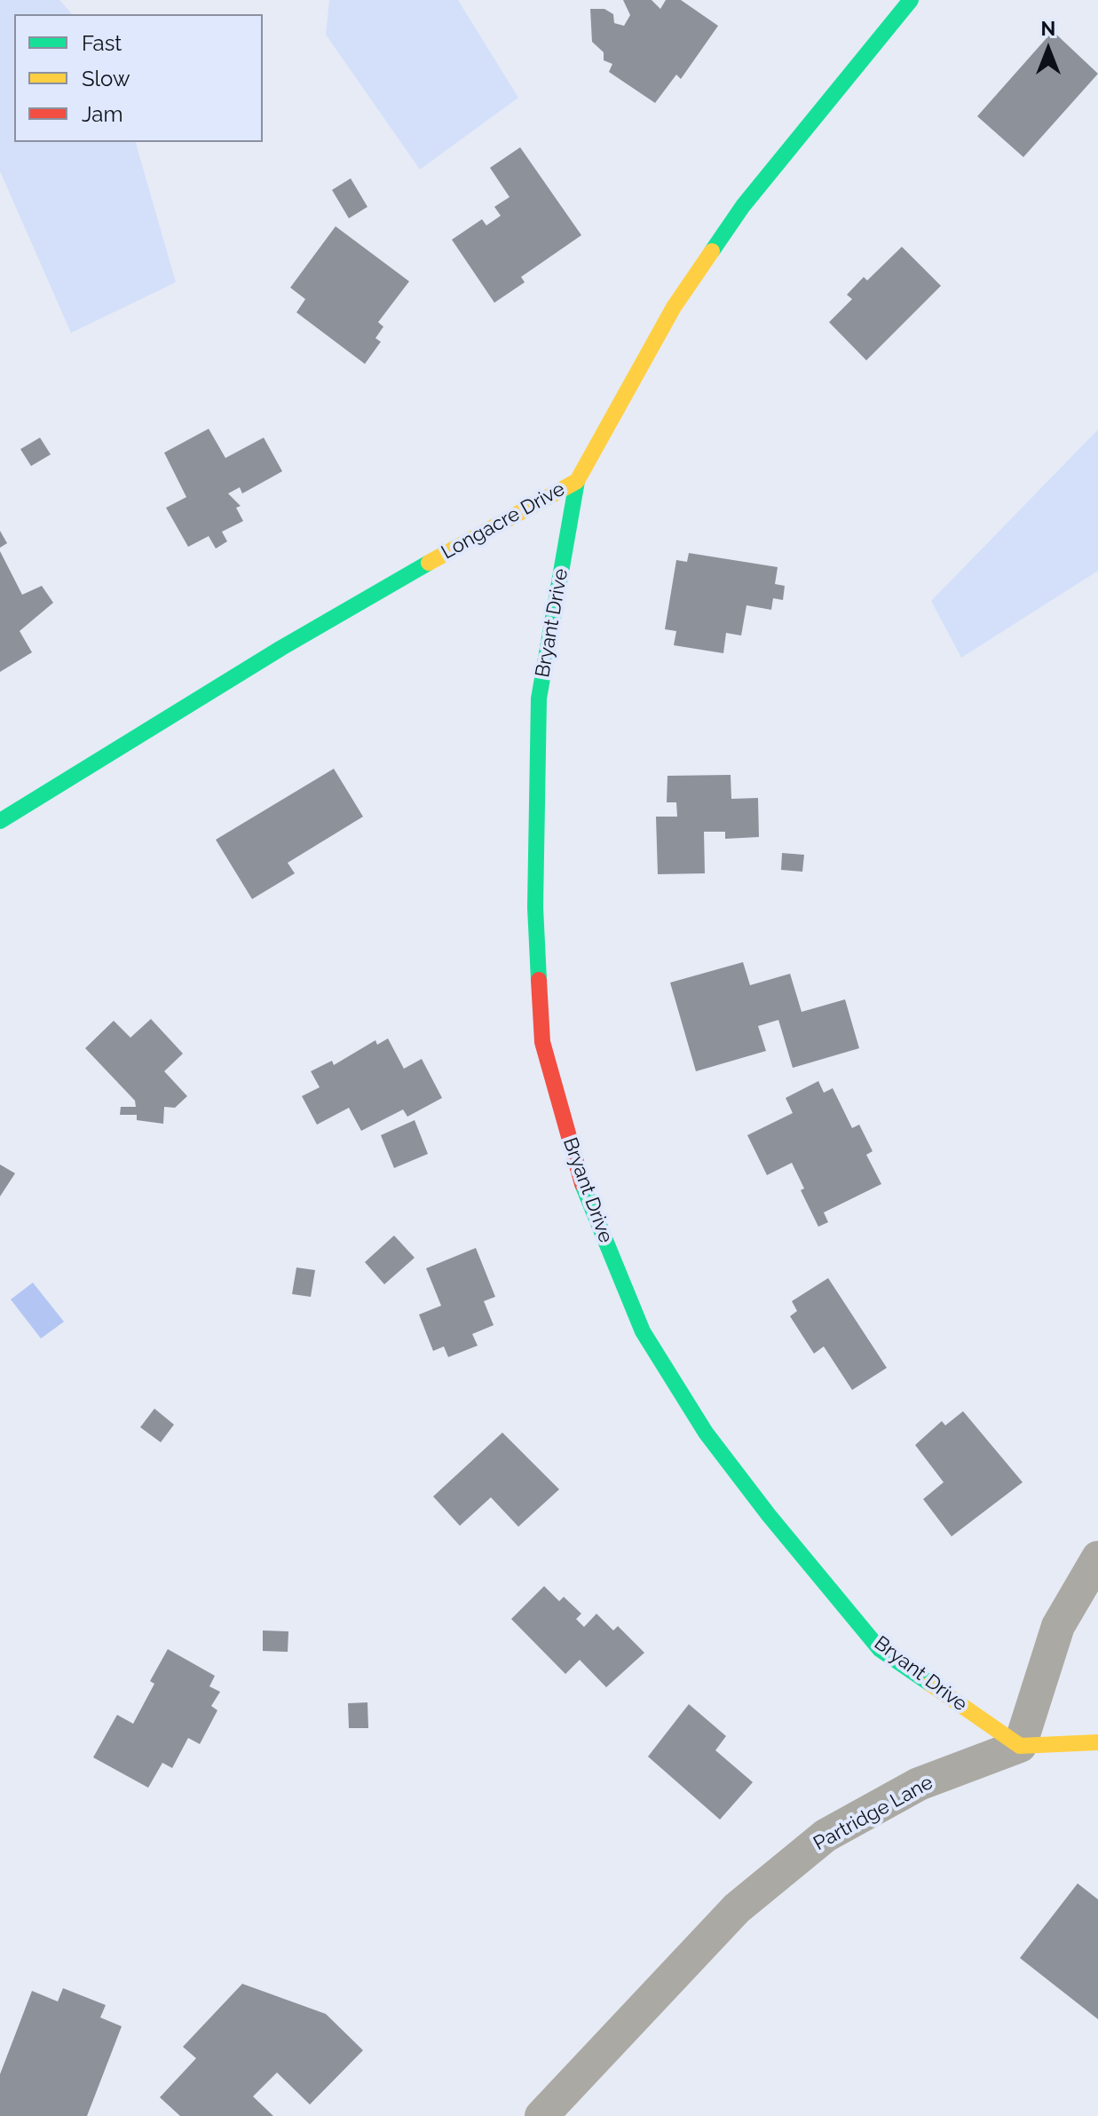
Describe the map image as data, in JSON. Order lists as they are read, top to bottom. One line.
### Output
{"streets":{"street":["Longacre Drive","Bryant Drive","Partridge Lane"]},"crossings":[["Longacre Drive","Bryant Drive"],["Bryant Drive","Partridge Lane"]],"legend":["Fast","Slow","Jam"],"north":"top"}
